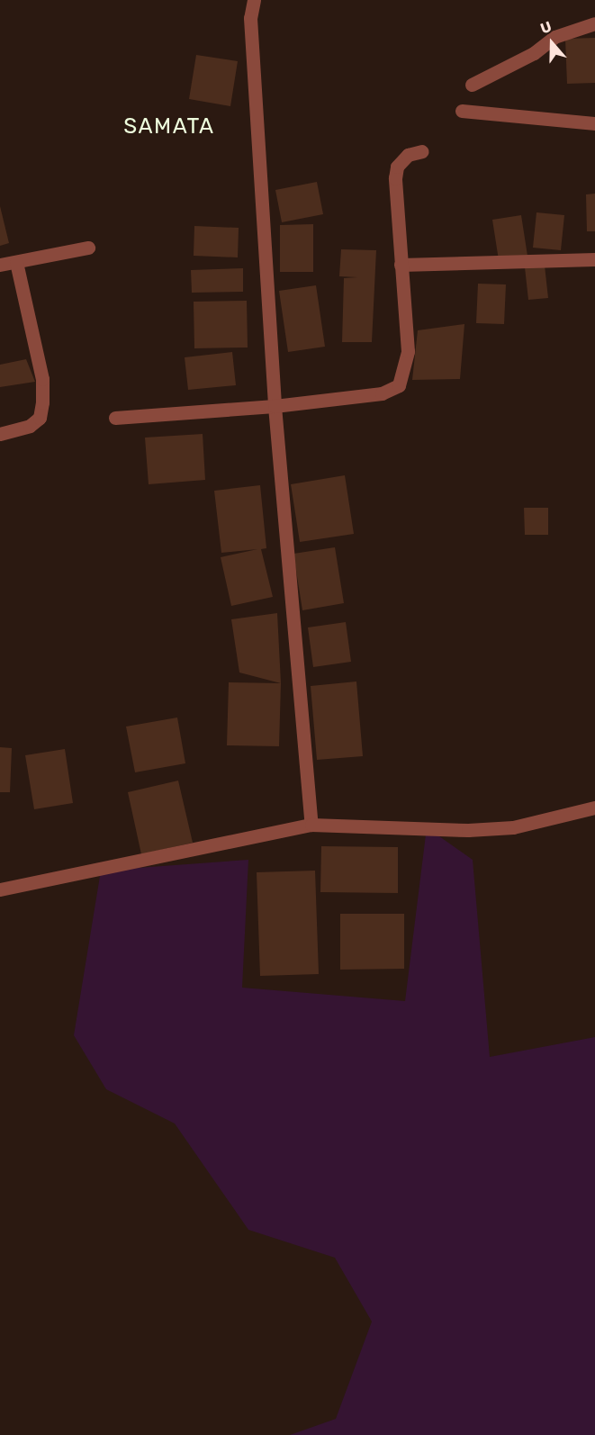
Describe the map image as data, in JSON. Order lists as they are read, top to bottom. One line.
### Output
{"districts":["SAMATA"],"north":"top"}
